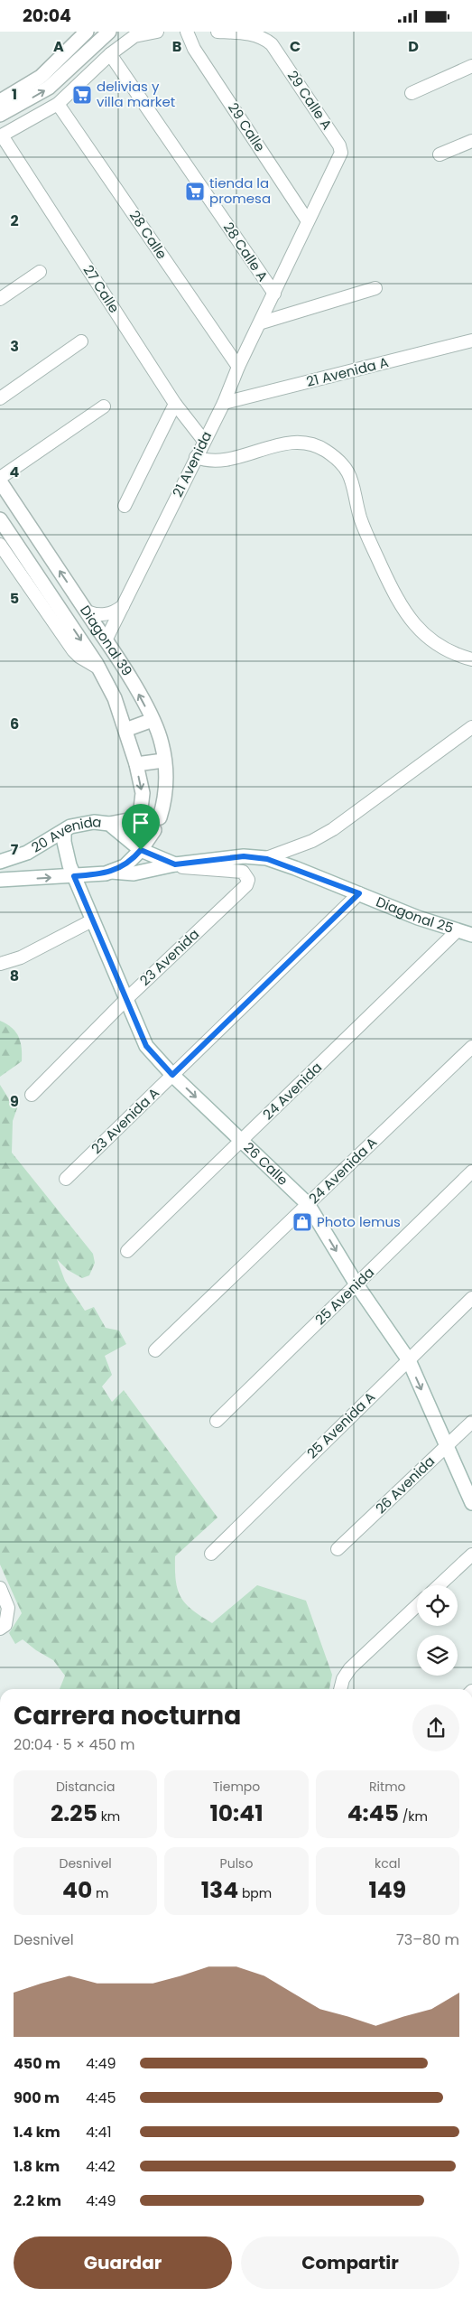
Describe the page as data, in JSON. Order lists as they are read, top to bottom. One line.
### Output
{"streets":{"main road":["Diagonal 39","20 Avenida","Diagonal 25","26 Calle"],"street":["29 Calle A","29 Calle","28 Calle","28 Calle A","27 Calle","21 Avenida A","21 Avenida","23 Avenida","24 Avenida","23 Avenida A","24 Avenida A","25 Avenida","25 Avenida A","26 Avenida"]},"crossings":[["29 Calle A","21 Avenida"],["29 Calle","21 Avenida"],["28 Calle","21 Avenida"],["28 Calle A","21 Avenida"],["27 Calle","21 Avenida"],["21 Avenida A","21 Avenida"],["21 Avenida","Diagonal 39"],["Diagonal 39","20 Avenida"],["Diagonal 39","Diagonal 25"],["20 Avenida","Diagonal 25"],["20 Avenida","26 Calle"],["Diagonal 25","23 Avenida"],["Diagonal 25","24 Avenida"],["Diagonal 25","23 Avenida A"],["23 Avenida","26 Calle"],["24 Avenida","26 Calle"],["23 Avenida A","26 Calle"],["26 Calle","24 Avenida A"],["26 Calle","25 Avenida"],["26 Calle","25 Avenida A"],["26 Calle","26 Avenida"]],"places":{"supermarket":["delivias y villa market","tienda la promesa"],"shop":["Photo lemus"]},"page":{"status":"20:04","heading":["Carrera nocturna","20:04 · 5 × 450 m"],"stats":[["Distancia","2.25 km"],["Tiempo","10:41"],["Ritmo","4:45 /km"],["Desnivel","40 m"],["Pulso","134 bpm"],["kcal","149"]],"chart":["Desnivel","73–80 m"],"list":[{"name":"450 m","note":"4:49"},{"name":"900 m","note":"4:45"},{"name":"1.4 km","note":"4:41"},{"name":"1.8 km","note":"4:42"},{"name":"2.2 km","note":"4:49"}],"buttons":["Guardar","Compartir"]},"grid":{"columns":["A","B","C","D"],"rows":["1","2","3","4","5","6","7","8","9"]}}
